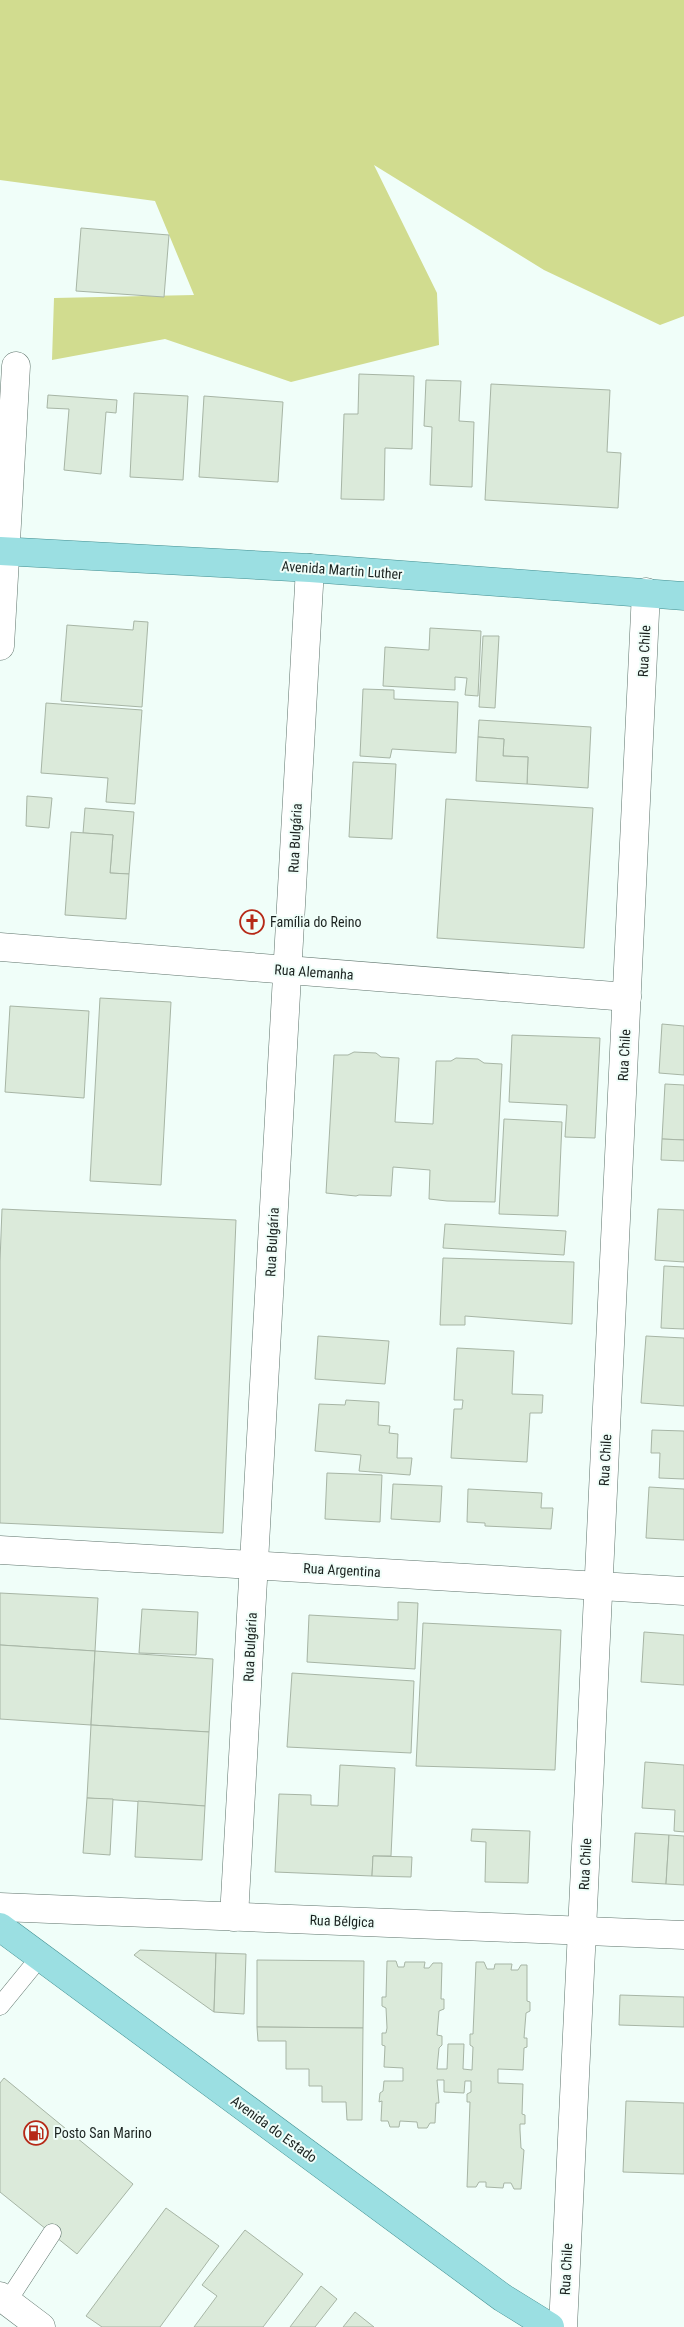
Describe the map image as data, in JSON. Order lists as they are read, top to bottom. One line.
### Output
{"streets":{"main road":["Avenida Martin Luther","Avenida do Estado"],"street":["Rua Chile","Rua Bulgária","Rua Alemanha","Rua Argentina","Rua Bélgica"]},"crossings":[["Avenida Martin Luther","Rua Chile"],["Avenida Martin Luther","Rua Bulgária"],["Rua Chile","Rua Alemanha"],["Rua Chile","Rua Argentina"],["Rua Chile","Rua Bélgica"],["Rua Bulgária","Rua Alemanha"],["Rua Bulgária","Rua Argentina"],["Rua Bulgária","Rua Bélgica"]],"places":{"church":["Família do Reino"],"fuel station":["Posto San Marino"]}}
